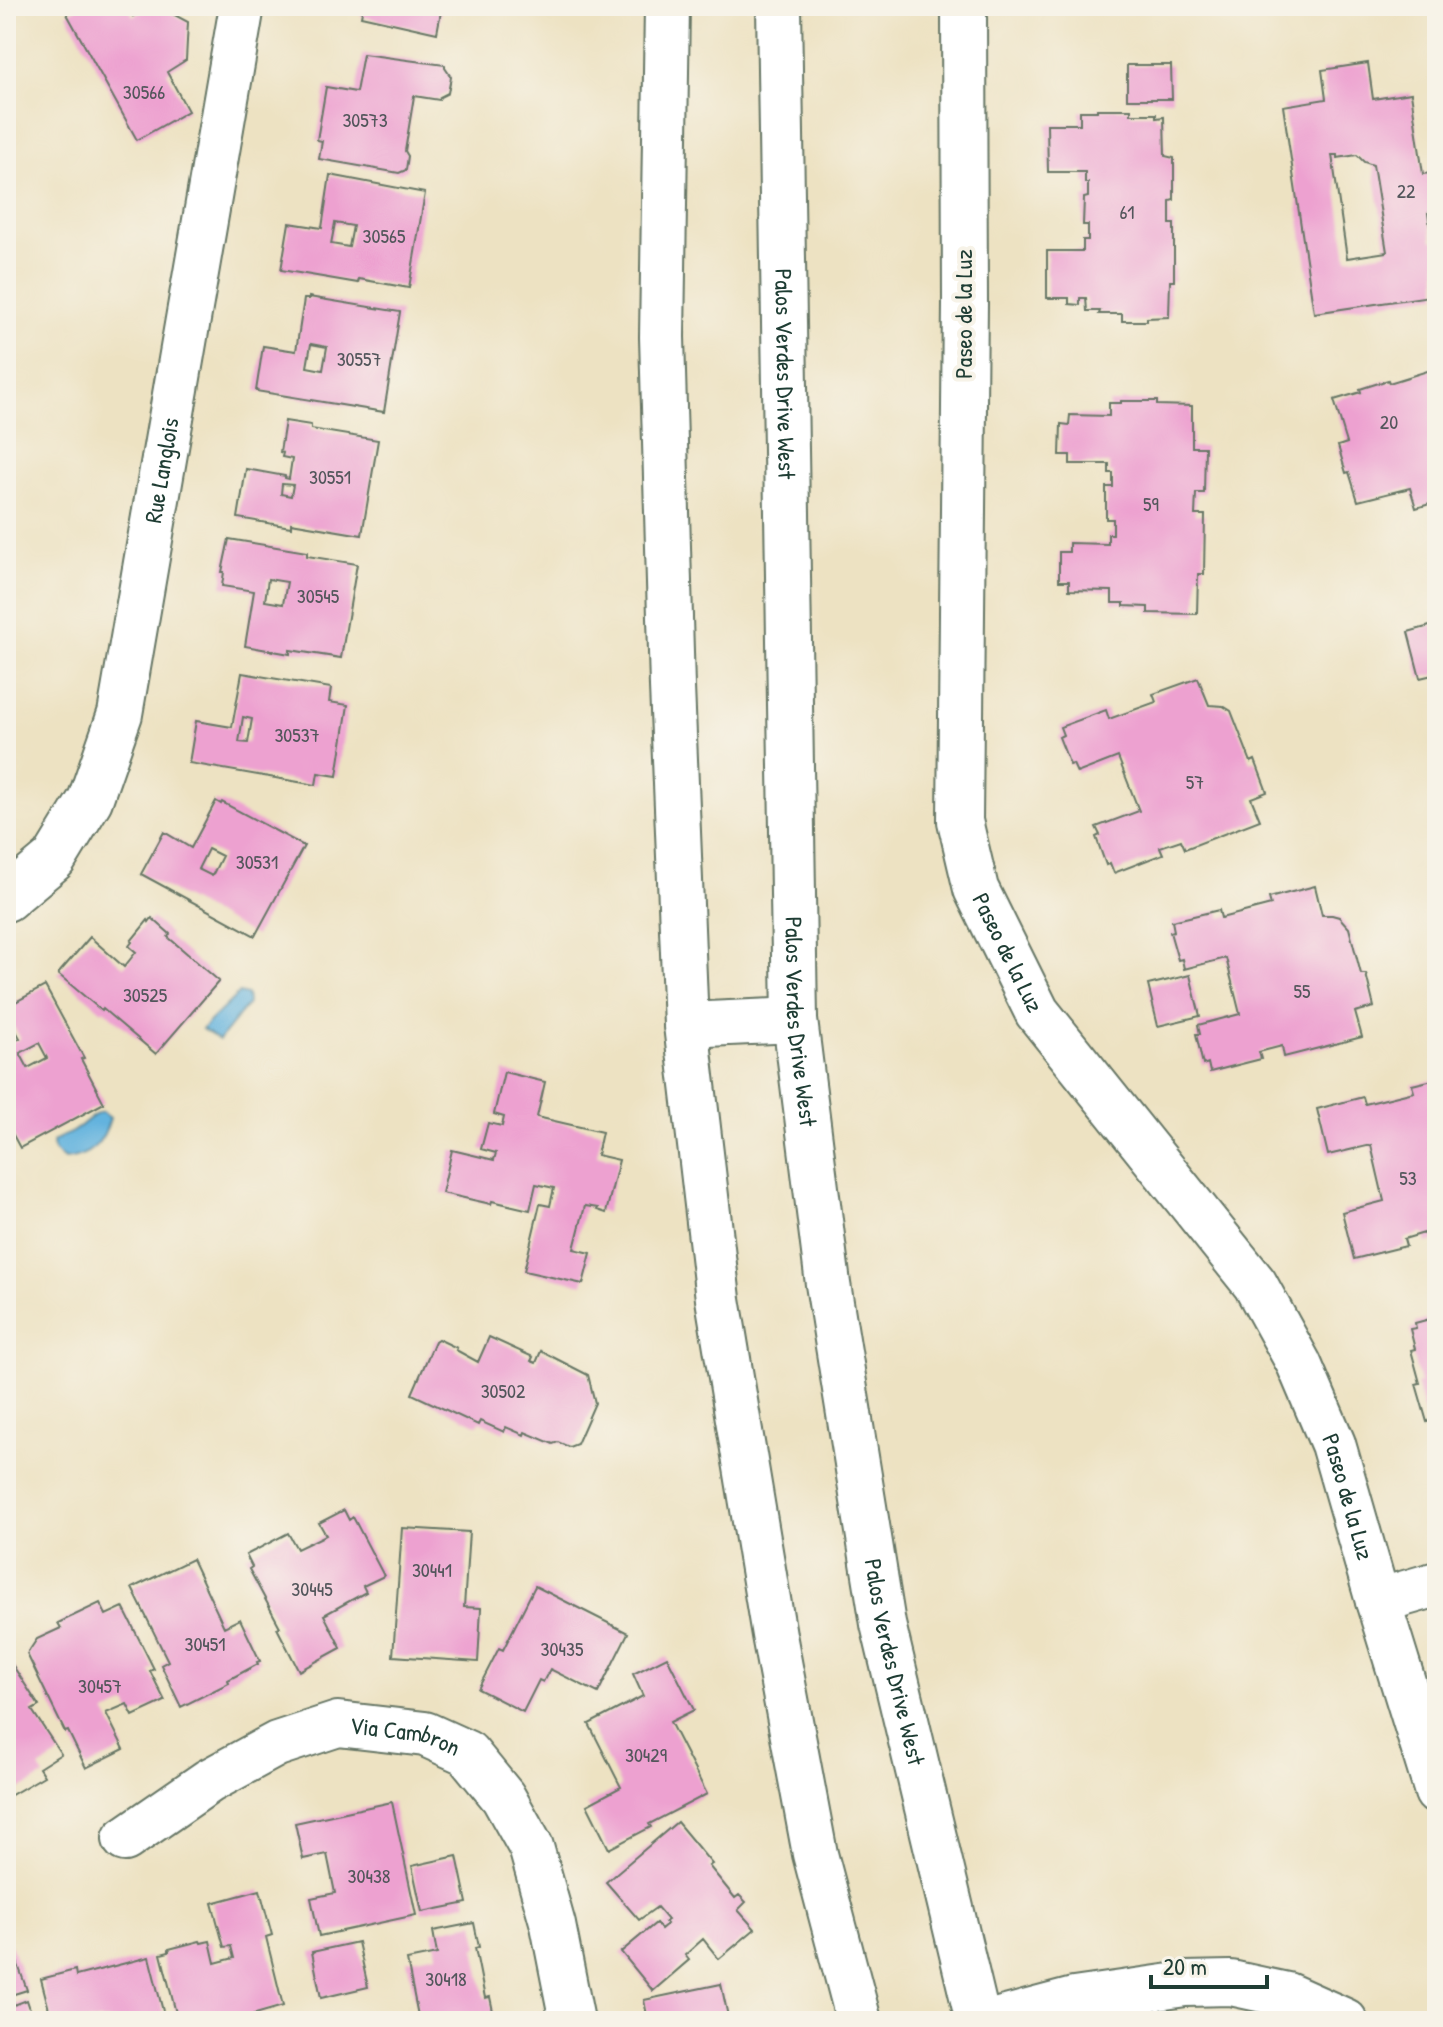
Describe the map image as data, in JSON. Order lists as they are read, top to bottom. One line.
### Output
{"streets":{"main road":["Paseo de la Luz","Palos Verdes Drive West","Rue Langlois","Via Cambron"]},"house_numbers":["30566","30573","22","61","30565","30557","20","30551","59","30545","30537","57","30531","55","30525","53","30502","30441","30445","30451","30435","30457","30429","30438","30418"],"scale_bar":"20 m"}
